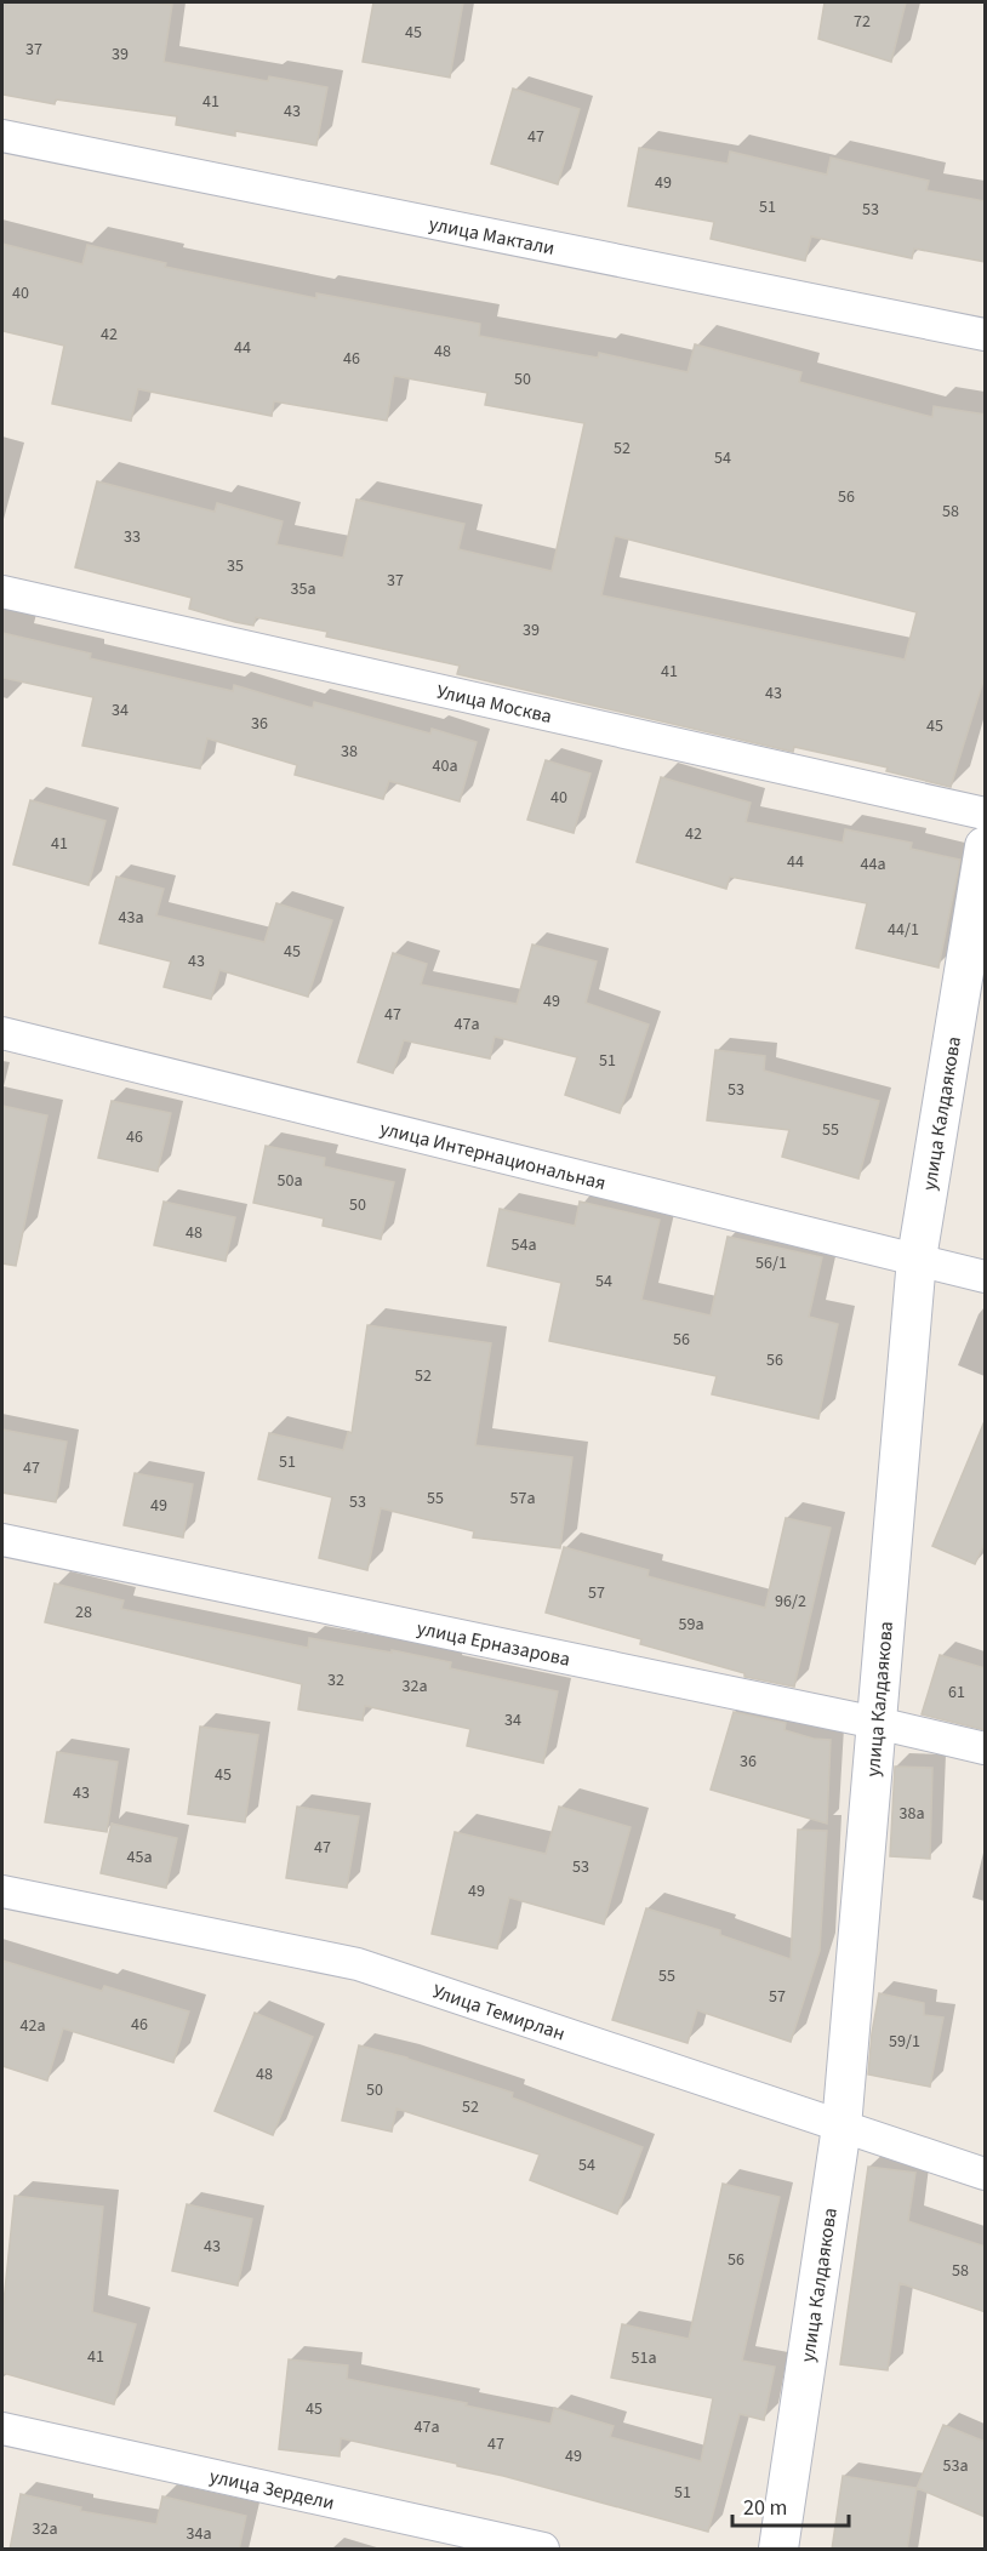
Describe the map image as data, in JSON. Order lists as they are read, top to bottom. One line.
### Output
{"streets":{"street":["улица Мактали","Улица Москва","улица Калдаякова","улица Интернациональная","улица Ерназарова","Улица Темирлан","улица Зердели"]},"crossings":[["улица Калдаякова","улица Интернациональная"],["улица Калдаякова","улица Ерназарова"],["улица Калдаякова","Улица Темирлан"]],"house_numbers":["72","45","37","39","41","43","47","49","51","53","40","42","44","48","46","50","52","54","56","58","33","35","37","35а","39","41","43","34","36","45","38","40а","40","42","41","44","44а","43а","44/1","45","43","49","47","47а","51","53","55","46","50а","50","48","54а","56/1","54","56","56","52","51","47","55","57а","53","49","57","96/2","28","59а","32","32а","61","34","36","45","43","38а","47","45а","53","49","55","57","46","42а","59/1","48","50","52","54","43","56","58","41","51а","45","47а","47","49","53а","51","32а","34а"],"scale_bar":"20 m"}
